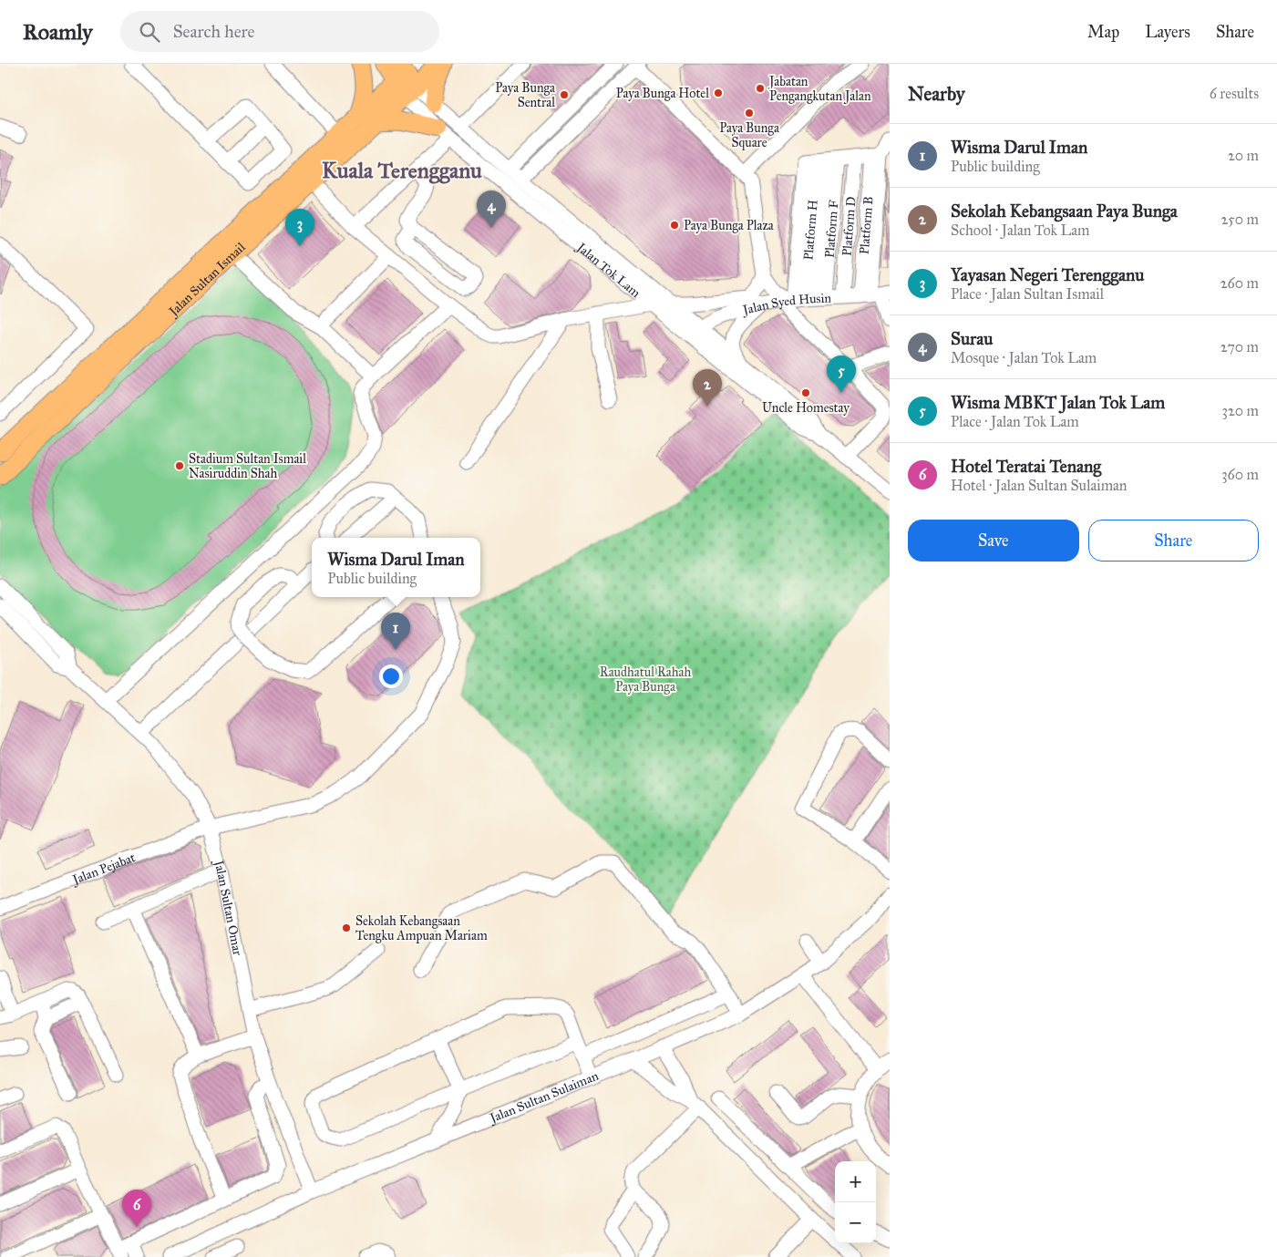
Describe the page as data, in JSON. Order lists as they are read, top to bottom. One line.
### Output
{"streets":{"main road":["Jalan Sultan Ismail"],"street":["Platform F","Jalan Tok Lam","Jalan Syed Husin","Jalan Pejabat","Jalan Sultan Omar","Jalan Sultan Sulaiman"]},"crossings":[["Platform F","Jalan Syed Husin"],["Jalan Tok Lam","Jalan Sultan Ismail"],["Jalan Tok Lam","Jalan Syed Husin"],["Jalan Pejabat","Jalan Sultan Omar"],["Jalan Sultan Omar","Jalan Sultan Sulaiman"]],"districts":["Kuala Terengganu"],"parks":["Raudhatul Rahah Paya Bunga"],"places":["Jabatan Pengangkutan Jalan","Paya Bunga Hotel","Paya Bunga Sentral","Paya Bunga Square","Paya Bunga Plaza","Uncle Homestay","Stadium Sultan Ismail Nasiruddin Shah","Sekolah Kebangsaan Tengku Ampuan Mariam"],"page":{"header":"Roamly","search":"Search here","nav":["Map","Layers","Share"],"heading":["Nearby","6 results"],"list":[{"mark":"1","name":"Wisma Darul Iman","note":"Public building","value":"20 m"},{"mark":"2","name":"Sekolah Kebangsaan Paya Bunga","note":"School · Jalan Tok Lam","value":"250 m"},{"mark":"3","name":"Yayasan Negeri Terengganu","note":"Place · Jalan Sultan Ismail","value":"260 m"},{"mark":"4","name":"Surau","note":"Mosque · Jalan Tok Lam","value":"270 m"},{"mark":"5","name":"Wisma MBKT Jalan Tok Lam","note":"Place · Jalan Tok Lam","value":"320 m"},{"mark":"6","name":"Hotel Teratai Tenang","note":"Hotel · Jalan Sultan Sulaiman","value":"360 m"}],"pins":["4","3","5","2","1","6"],"buttons":["Save","Share"],"popup":["Wisma Darul Iman","Public building"],"map_buttons":["+","−"]}}
